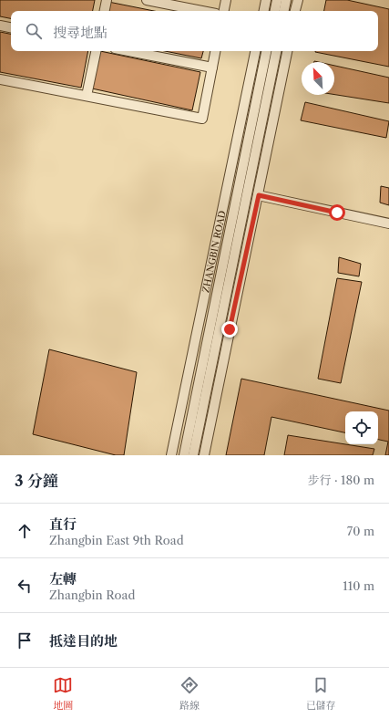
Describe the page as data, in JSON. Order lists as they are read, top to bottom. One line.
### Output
{"streets":{"street":["ZHANGBIN ROAD"]},"north":"top left","page":{"search":"搜尋地點","heading":["3 分鐘","步行 · 180 m"],"list":[["直行","Zhangbin East 9th Road","70 m"],["左轉","Zhangbin Road","110 m"],"抵達目的地"],"nav":["地圖","路線","已儲存"]}}
